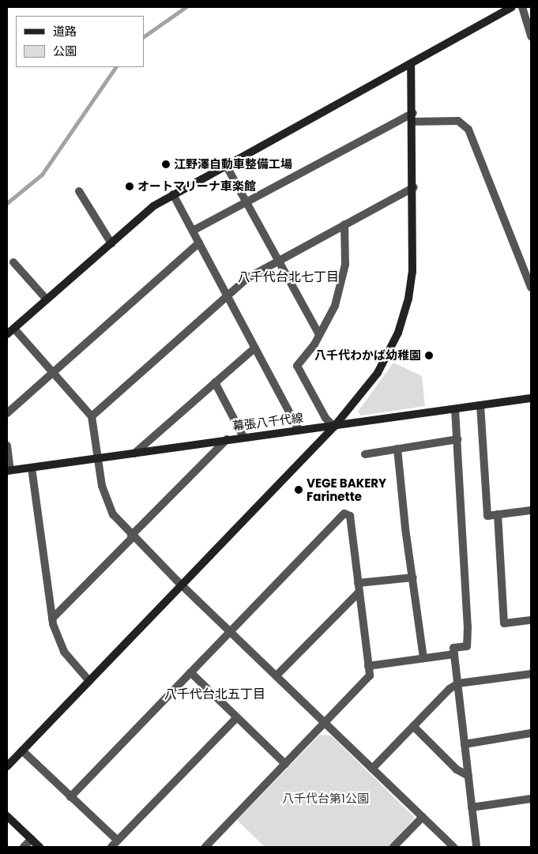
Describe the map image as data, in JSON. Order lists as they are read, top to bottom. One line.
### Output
{"streets":{"street":["幕張八千代線"]},"districts":["八千代台北七丁目","八千代台北五丁目"],"parks":["八千代台第1公園"],"places":["江野澤自動車整備工場","オートマリーナ車楽館","八千代わかば幼稚園","VEGE BAKERY Farinette"],"legend":["道路","公園"]}
